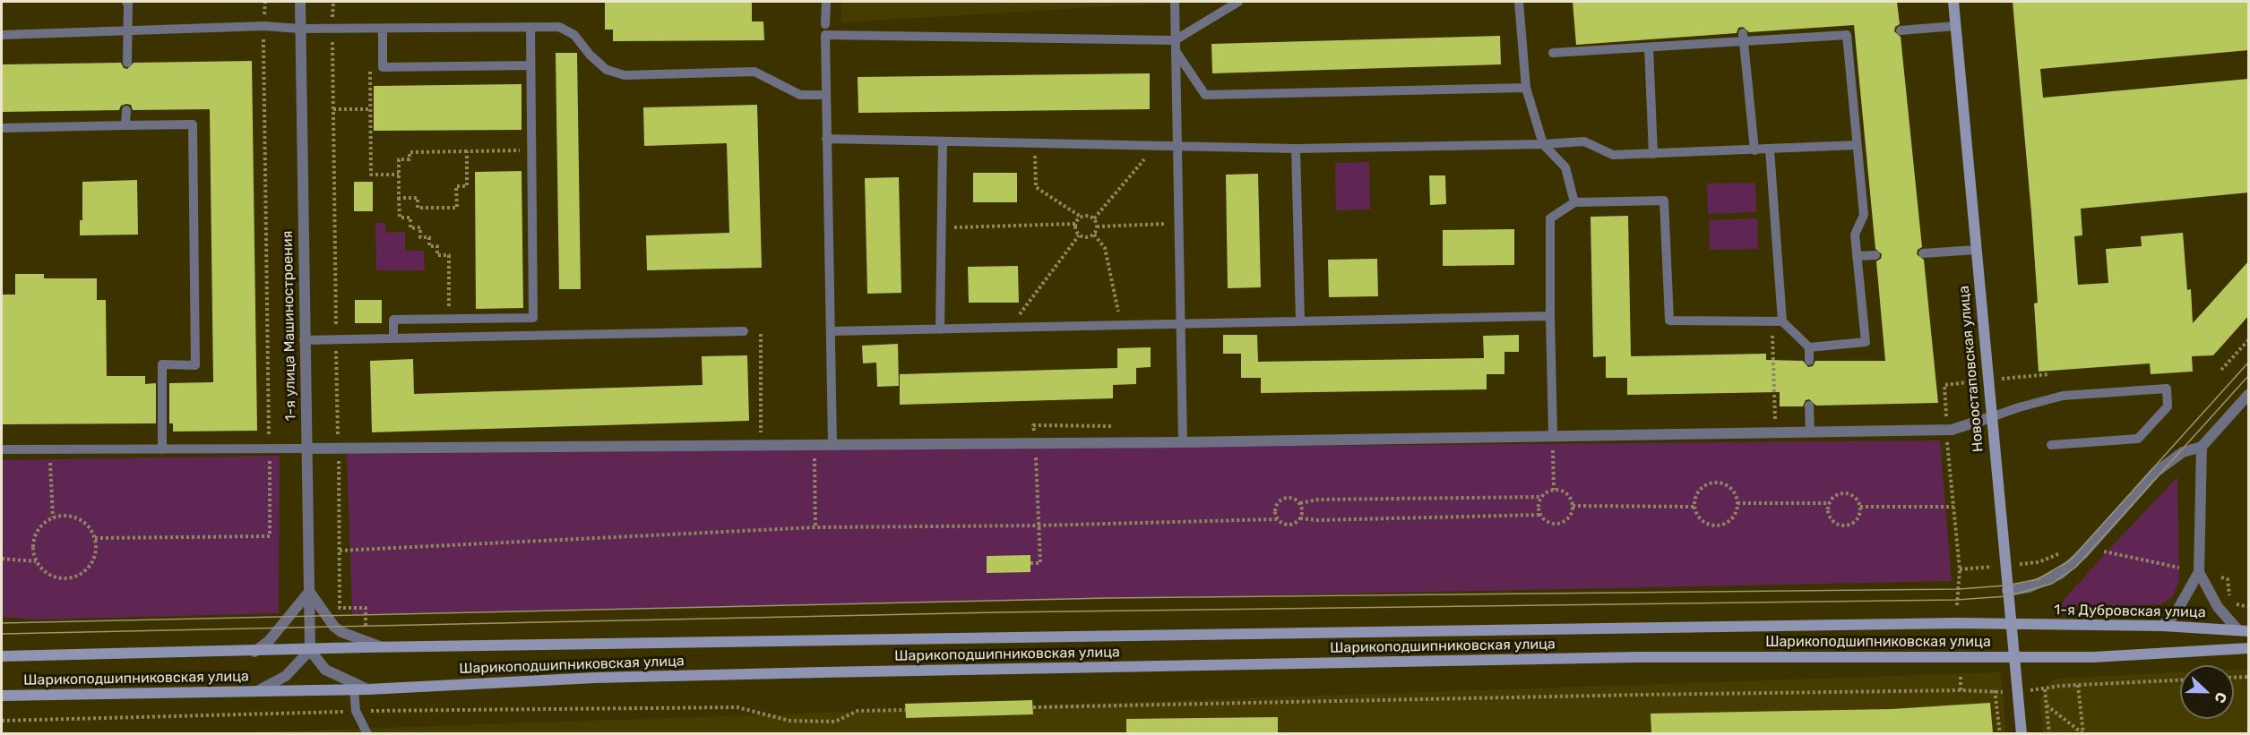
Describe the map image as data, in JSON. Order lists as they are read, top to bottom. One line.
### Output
{"streets":{"main road":["Новоостаповская улица","1-я Дубровская улица","Шарикоподшипниковская улица"],"street":["1-я улица Машиностроения"]},"crossings":[["1-я улица Машиностроения","Шарикоподшипниковская улица"],["Новоостаповская улица","1-я Дубровская улица"],["Новоостаповская улица","Шарикоподшипниковская улица"],["1-я Дубровская улица","Шарикоподшипниковская улица"]],"north":"right"}
